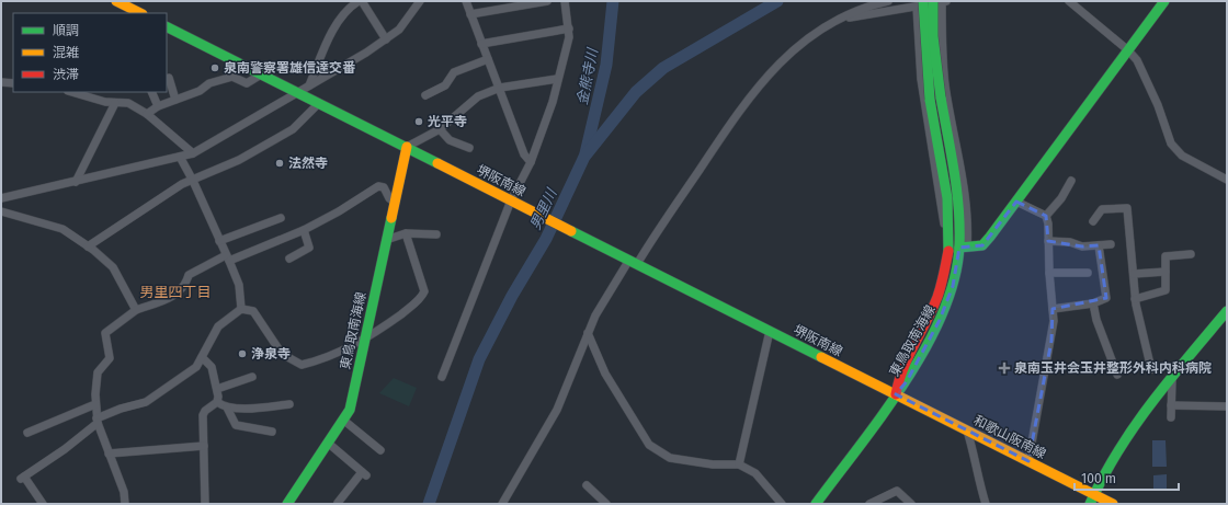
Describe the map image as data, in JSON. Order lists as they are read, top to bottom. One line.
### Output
{"streets":{"main road":["堺阪南線","東鳥取南海線","和歌山阪南線"]},"crossings":[["堺阪南線","東鳥取南海線"],["堺阪南線","和歌山阪南線"],["東鳥取南海線","和歌山阪南線"]],"districts":["男里四丁目"],"water":["金熊寺川","男里川"],"places":{"other":["泉南警察署雄信達交番","光平寺","法然寺","浄泉寺"],"health":["泉南玉井会玉井整形外科内科病院"]},"legend":["順調","混雑","渋滞"],"scale_bar":"100 m"}
